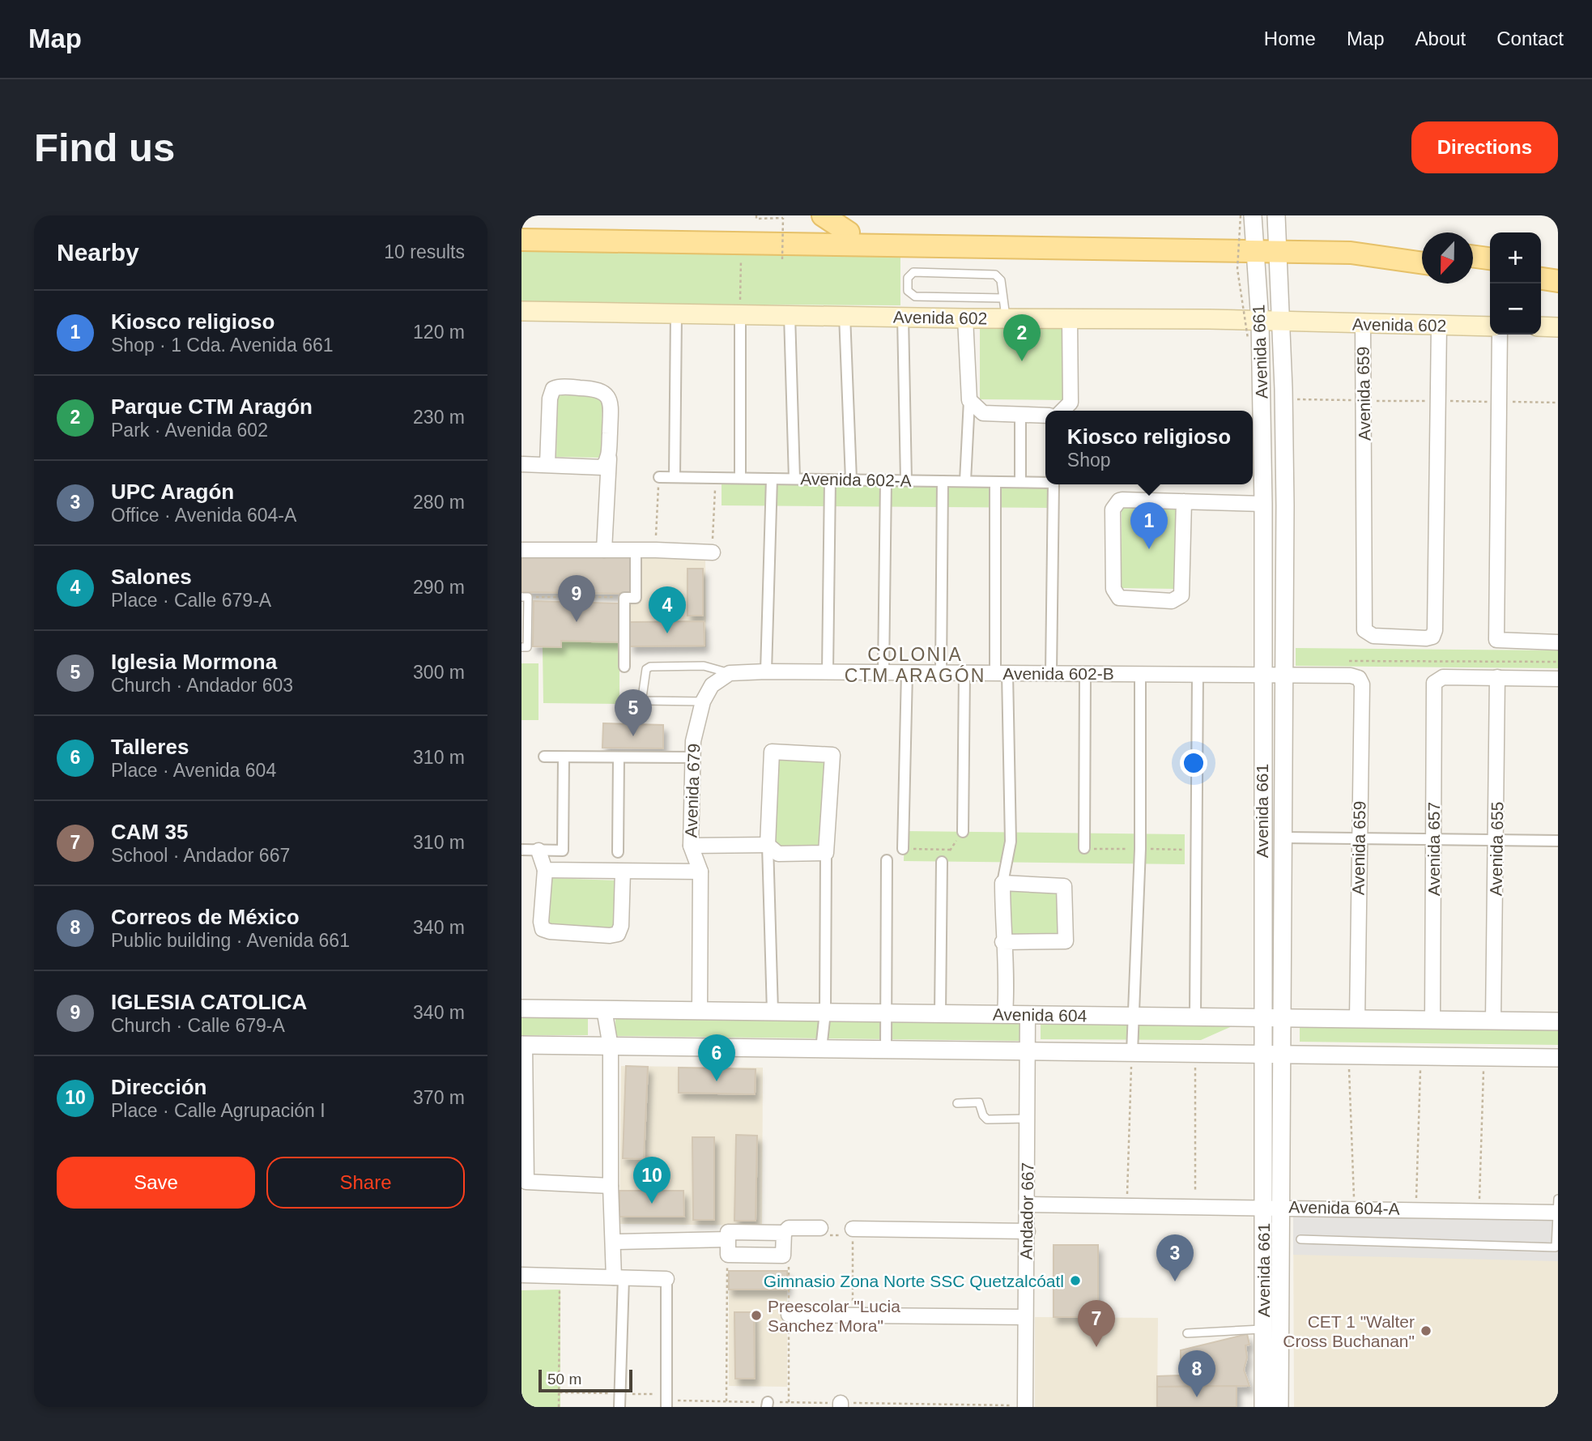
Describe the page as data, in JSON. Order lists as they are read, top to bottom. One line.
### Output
{"streets":{"main road":["Avenida 602"],"street":["Avenida 661","Avenida 659","Avenida 602-A","Avenida 602-B","Avenida 679","Avenida 657","Avenida 655","Avenida 604","Avenida 604-A","Andador 667"]},"crossings":[["Avenida 602","Avenida 661"],["Avenida 602","Avenida 659"],["Avenida 661","Avenida 659"],["Avenida 661","Avenida 602-B"],["Avenida 661","Avenida 604"],["Avenida 661","Avenida 604-A"],["Avenida 659","Avenida 604"],["Avenida 602-A","Avenida 602-B"],["Avenida 602-B","Avenida 679"],["Avenida 679","Avenida 604"],["Avenida 657","Avenida 655"],["Avenida 657","Avenida 604"],["Avenida 655","Avenida 604"],["Avenida 604","Andador 667"],["Avenida 604-A","Andador 667"]],"districts":["COLONIA CTM ARAGÓN"],"places":["Gimnasio Zona Norte SSC Quetzalcóatl","Preescolar \"Lucia Sanchez Mora\"","CET 1 \"Walter Cross Buchanan\""],"scale_bar":"50 m","north":"bottom","page":{"header":"Map","nav":["Home","Map","About","Contact"],"buttons":["Directions",["Save","Share"]],"title":"Find us","heading":["Nearby","10 results"],"map_buttons":["+","−"],"list":[{"mark":"1","name":"Kiosco religioso","note":"Shop · 1 Cda. Avenida 661","value":"120 m"},{"mark":"2","name":"Parque CTM Aragón","note":"Park · Avenida 602","value":"230 m"},{"mark":"3","name":"UPC Aragón","note":"Office · Avenida 604-A","value":"280 m"},{"mark":"4","name":"Salones","note":"Place · Calle 679-A","value":"290 m"},{"mark":"5","name":"Iglesia Mormona","note":"Church · Andador 603","value":"300 m"},{"mark":"6","name":"Talleres","note":"Place · Avenida 604","value":"310 m"},{"mark":"7","name":"CAM 35","note":"School · Andador 667","value":"310 m"},{"mark":"8","name":"Correos de México","note":"Public building · Avenida 661","value":"340 m"},{"mark":"9","name":"IGLESIA CATOLICA","note":"Church · Calle 679-A","value":"340 m"},{"mark":"10","name":"Dirección","note":"Place · Calle Agrupación I","value":"370 m"}],"pins":["2","1","9","4","5","6","10","3","7","8"],"popup":["Kiosco religioso","Shop"],"scale":"50 m"}}
